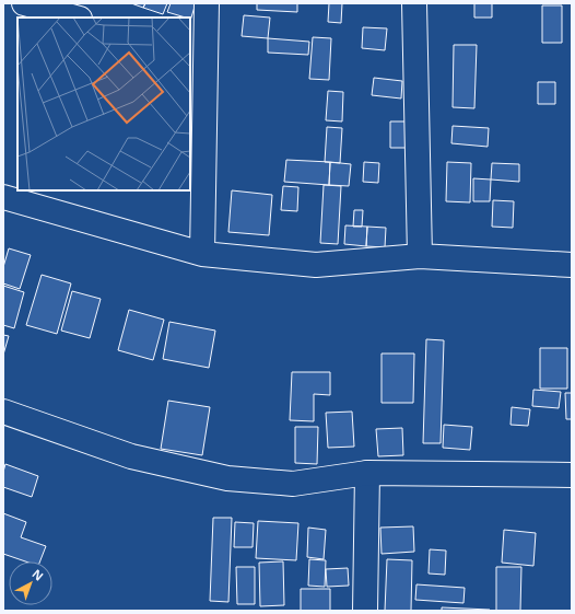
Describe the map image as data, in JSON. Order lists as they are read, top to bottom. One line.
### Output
{"north":"top right"}
